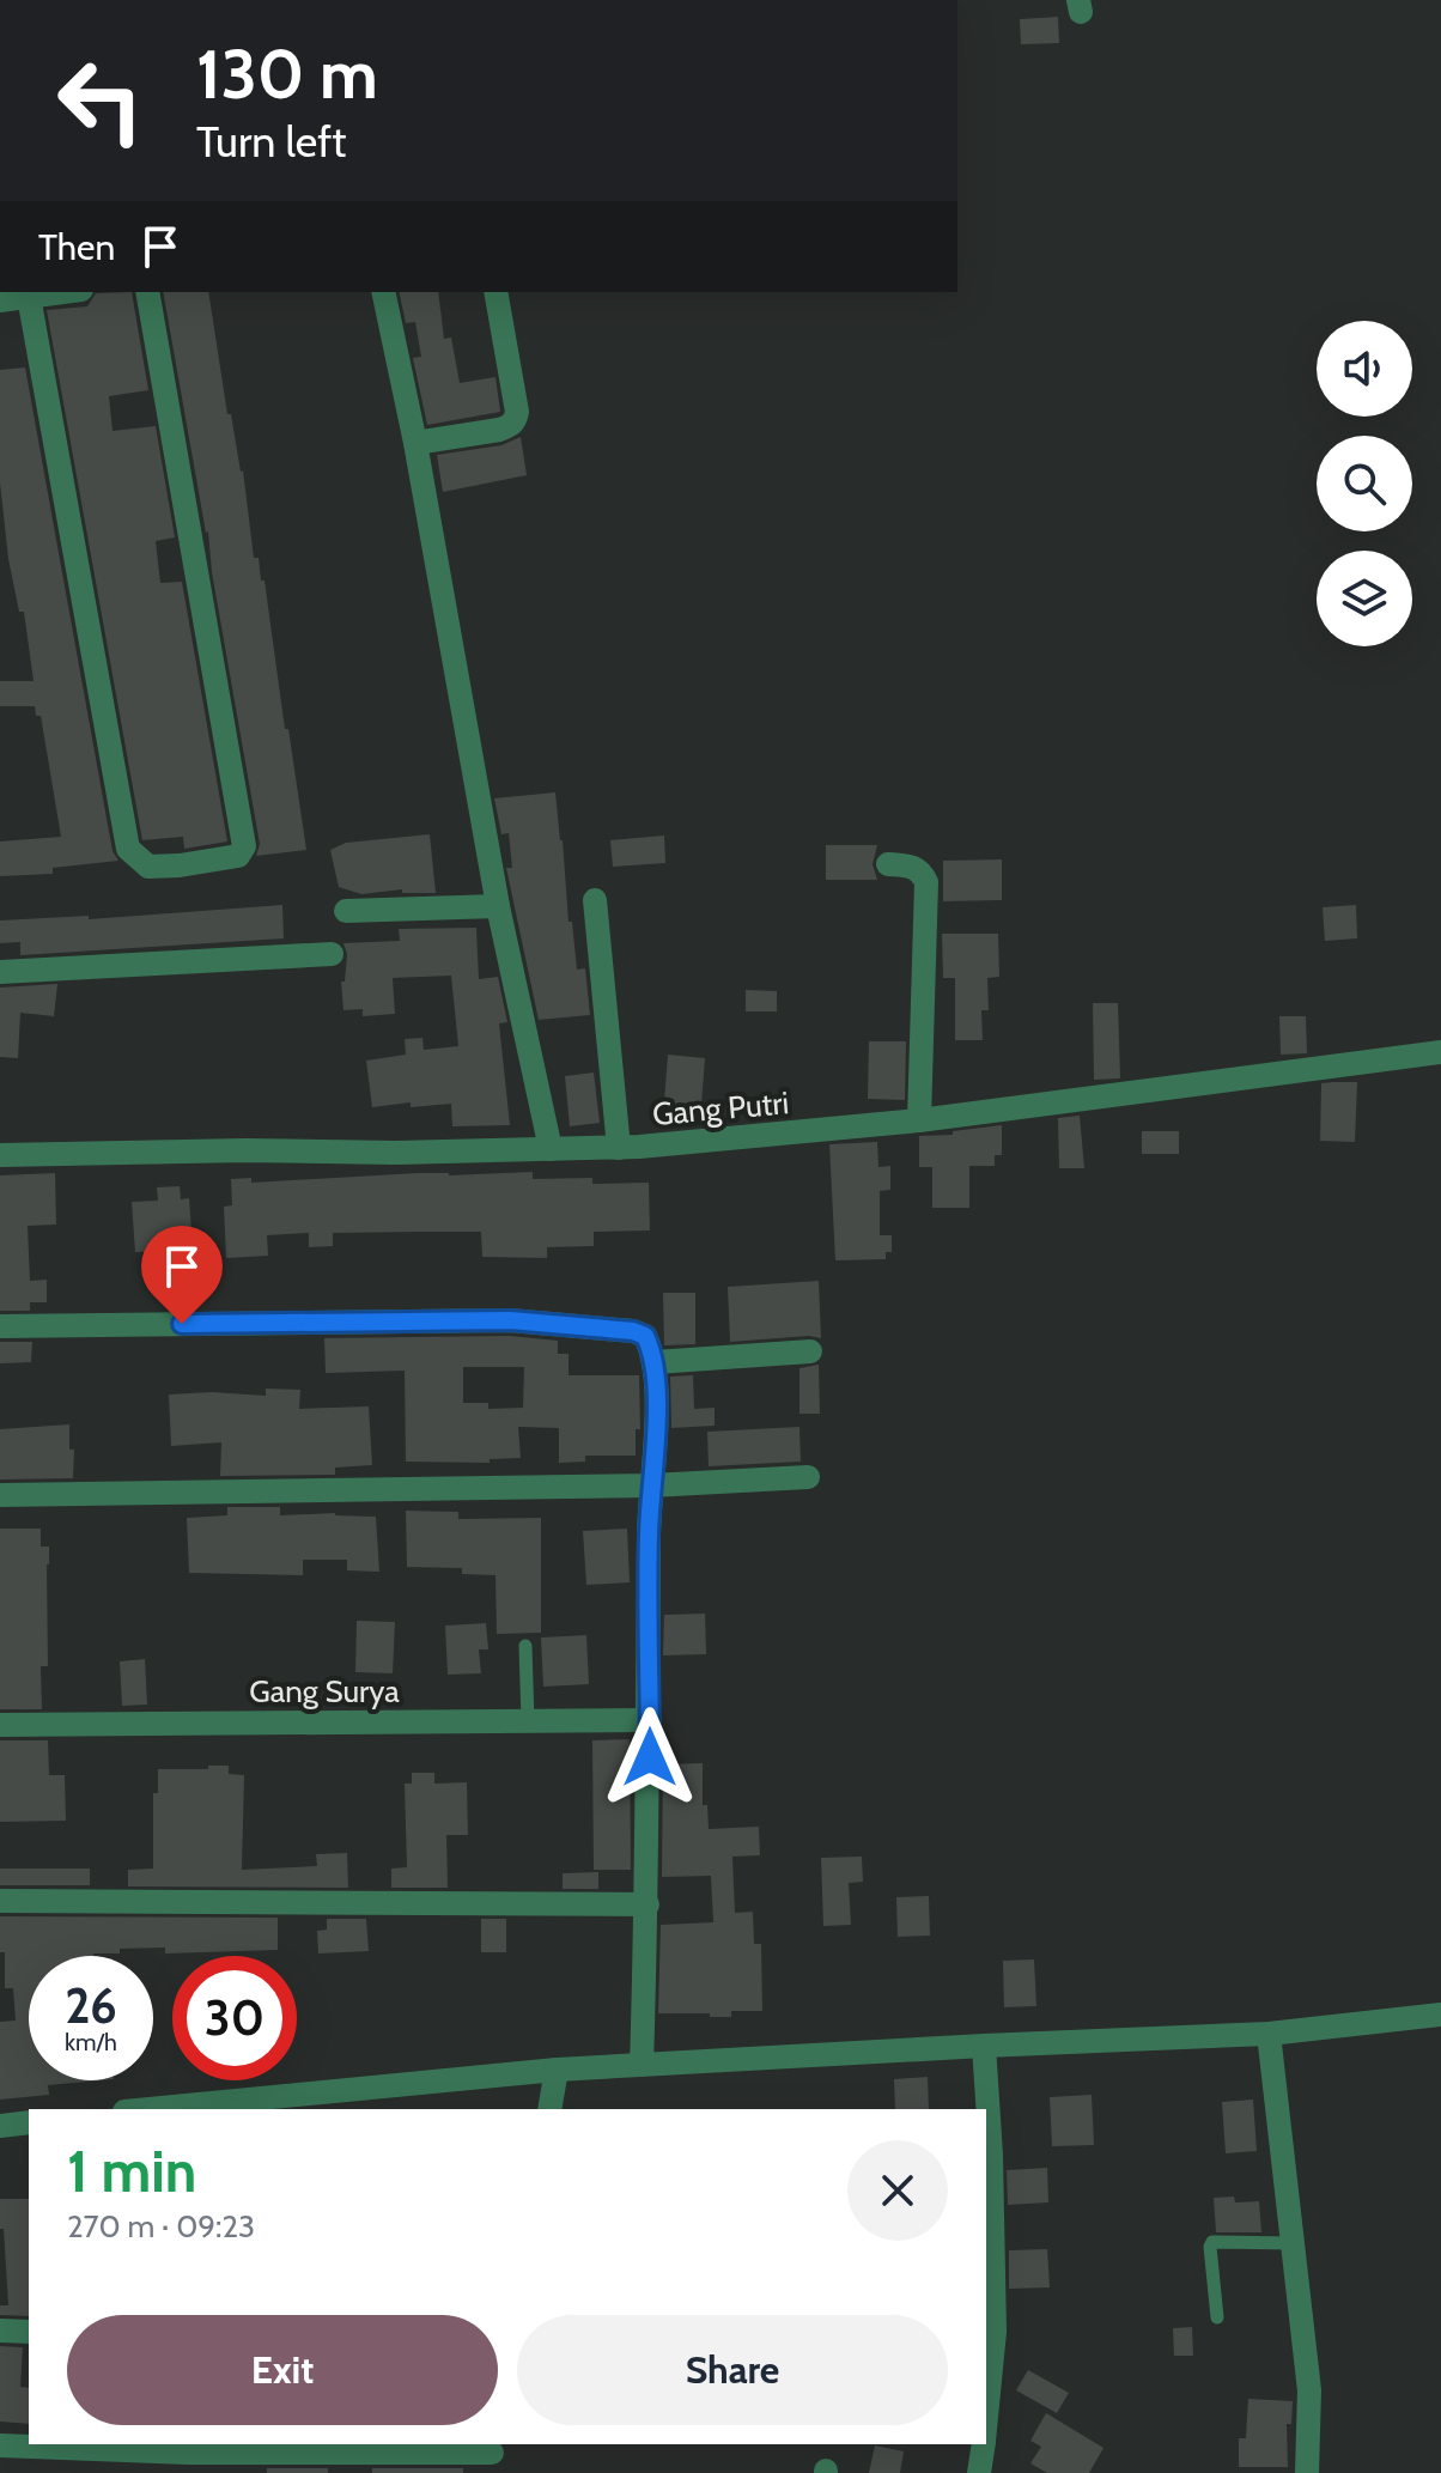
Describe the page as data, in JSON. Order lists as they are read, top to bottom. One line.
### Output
{"streets":{"street":["Gang Putri","Gang Surya"]},"page":{"turn":["130 m","Turn left"],"then":"Then","speed":"26 km/h","limit":"30","heading":["1 min","270 m · 09:23"],"buttons":["Exit","Share"]}}
